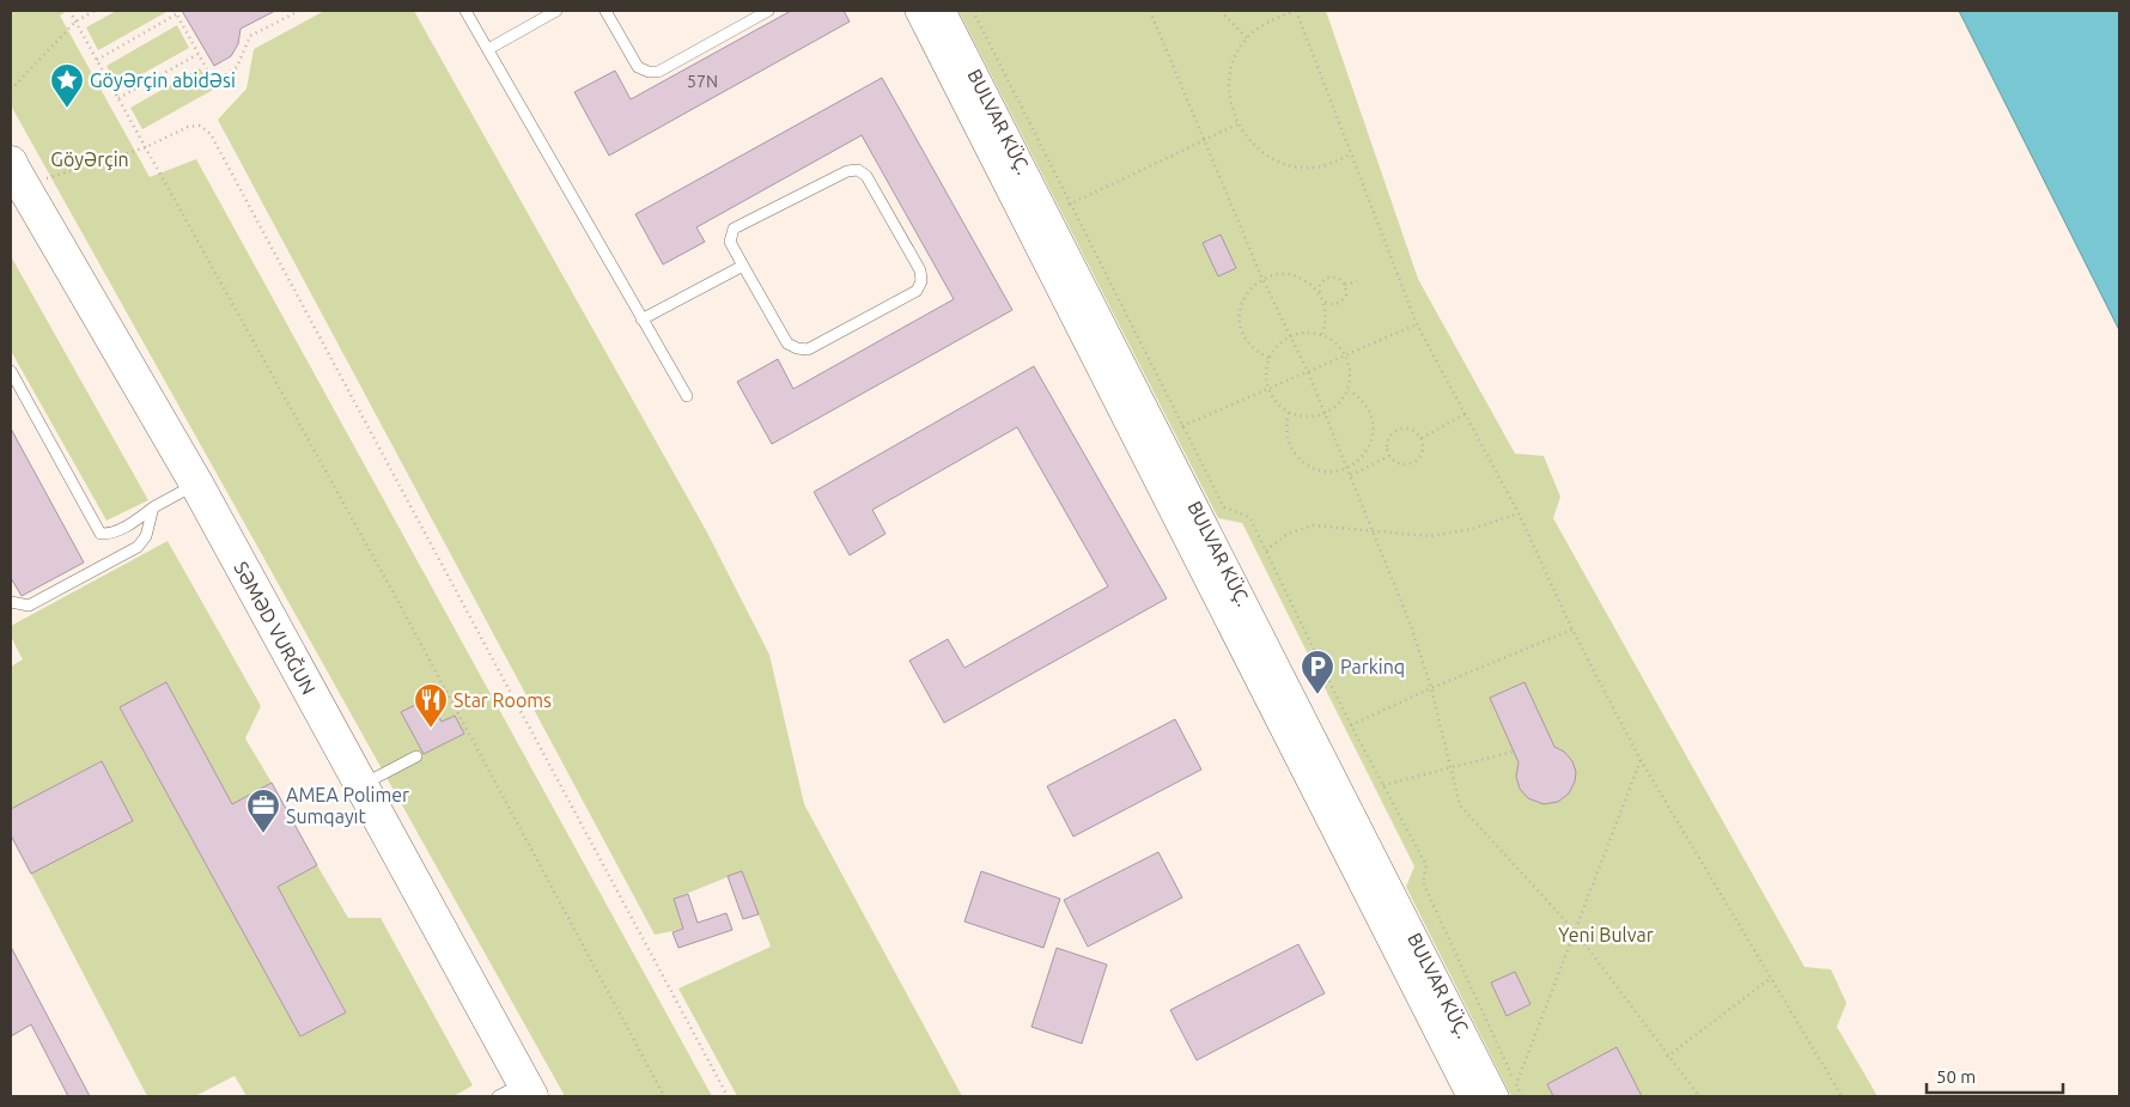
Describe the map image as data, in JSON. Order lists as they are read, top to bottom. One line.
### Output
{"streets":{"main road":["SƏMƏD VURĞUN"],"street":["BULVAR KÜÇ."]},"parks":["Göyərçin","Yeni Bulvar"],"places":{"place":["Göyərçin abidəsi"],"parking":["Parkinq"],"restaurant":["Star Rooms"],"office":["AMEA Polimer Sumqayıt"]},"house_numbers":["57N"],"scale_bar":"50 m"}
